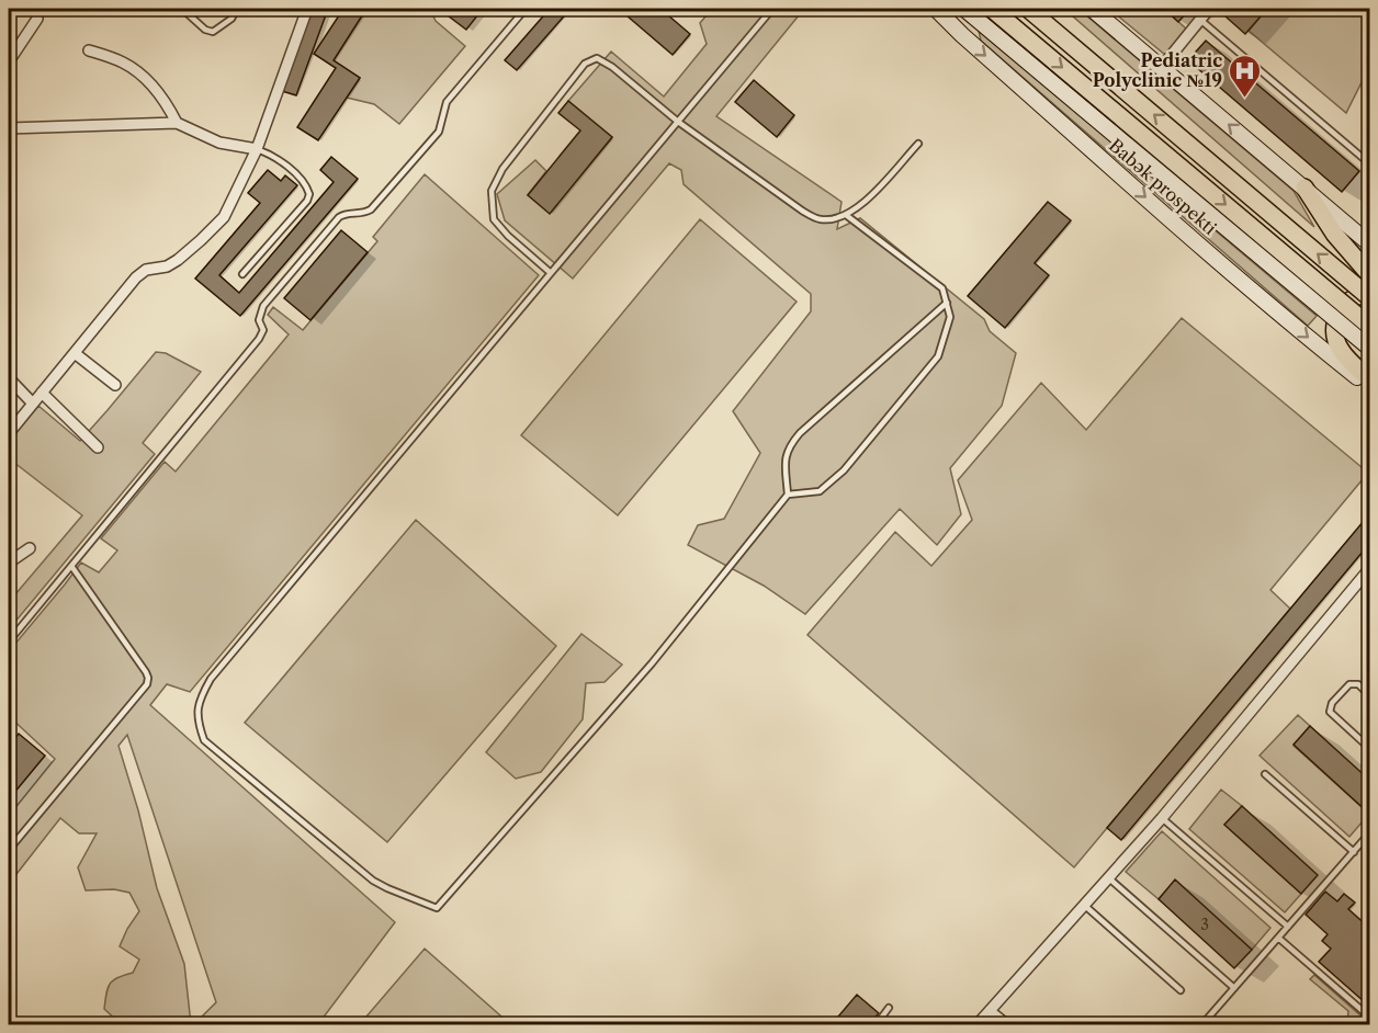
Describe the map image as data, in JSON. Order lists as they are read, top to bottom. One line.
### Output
{"streets":{"main road":["Babək prospekti"]},"places":{"hospital":["Pediatric Polyclinic №19"]},"house_numbers":["3"]}
